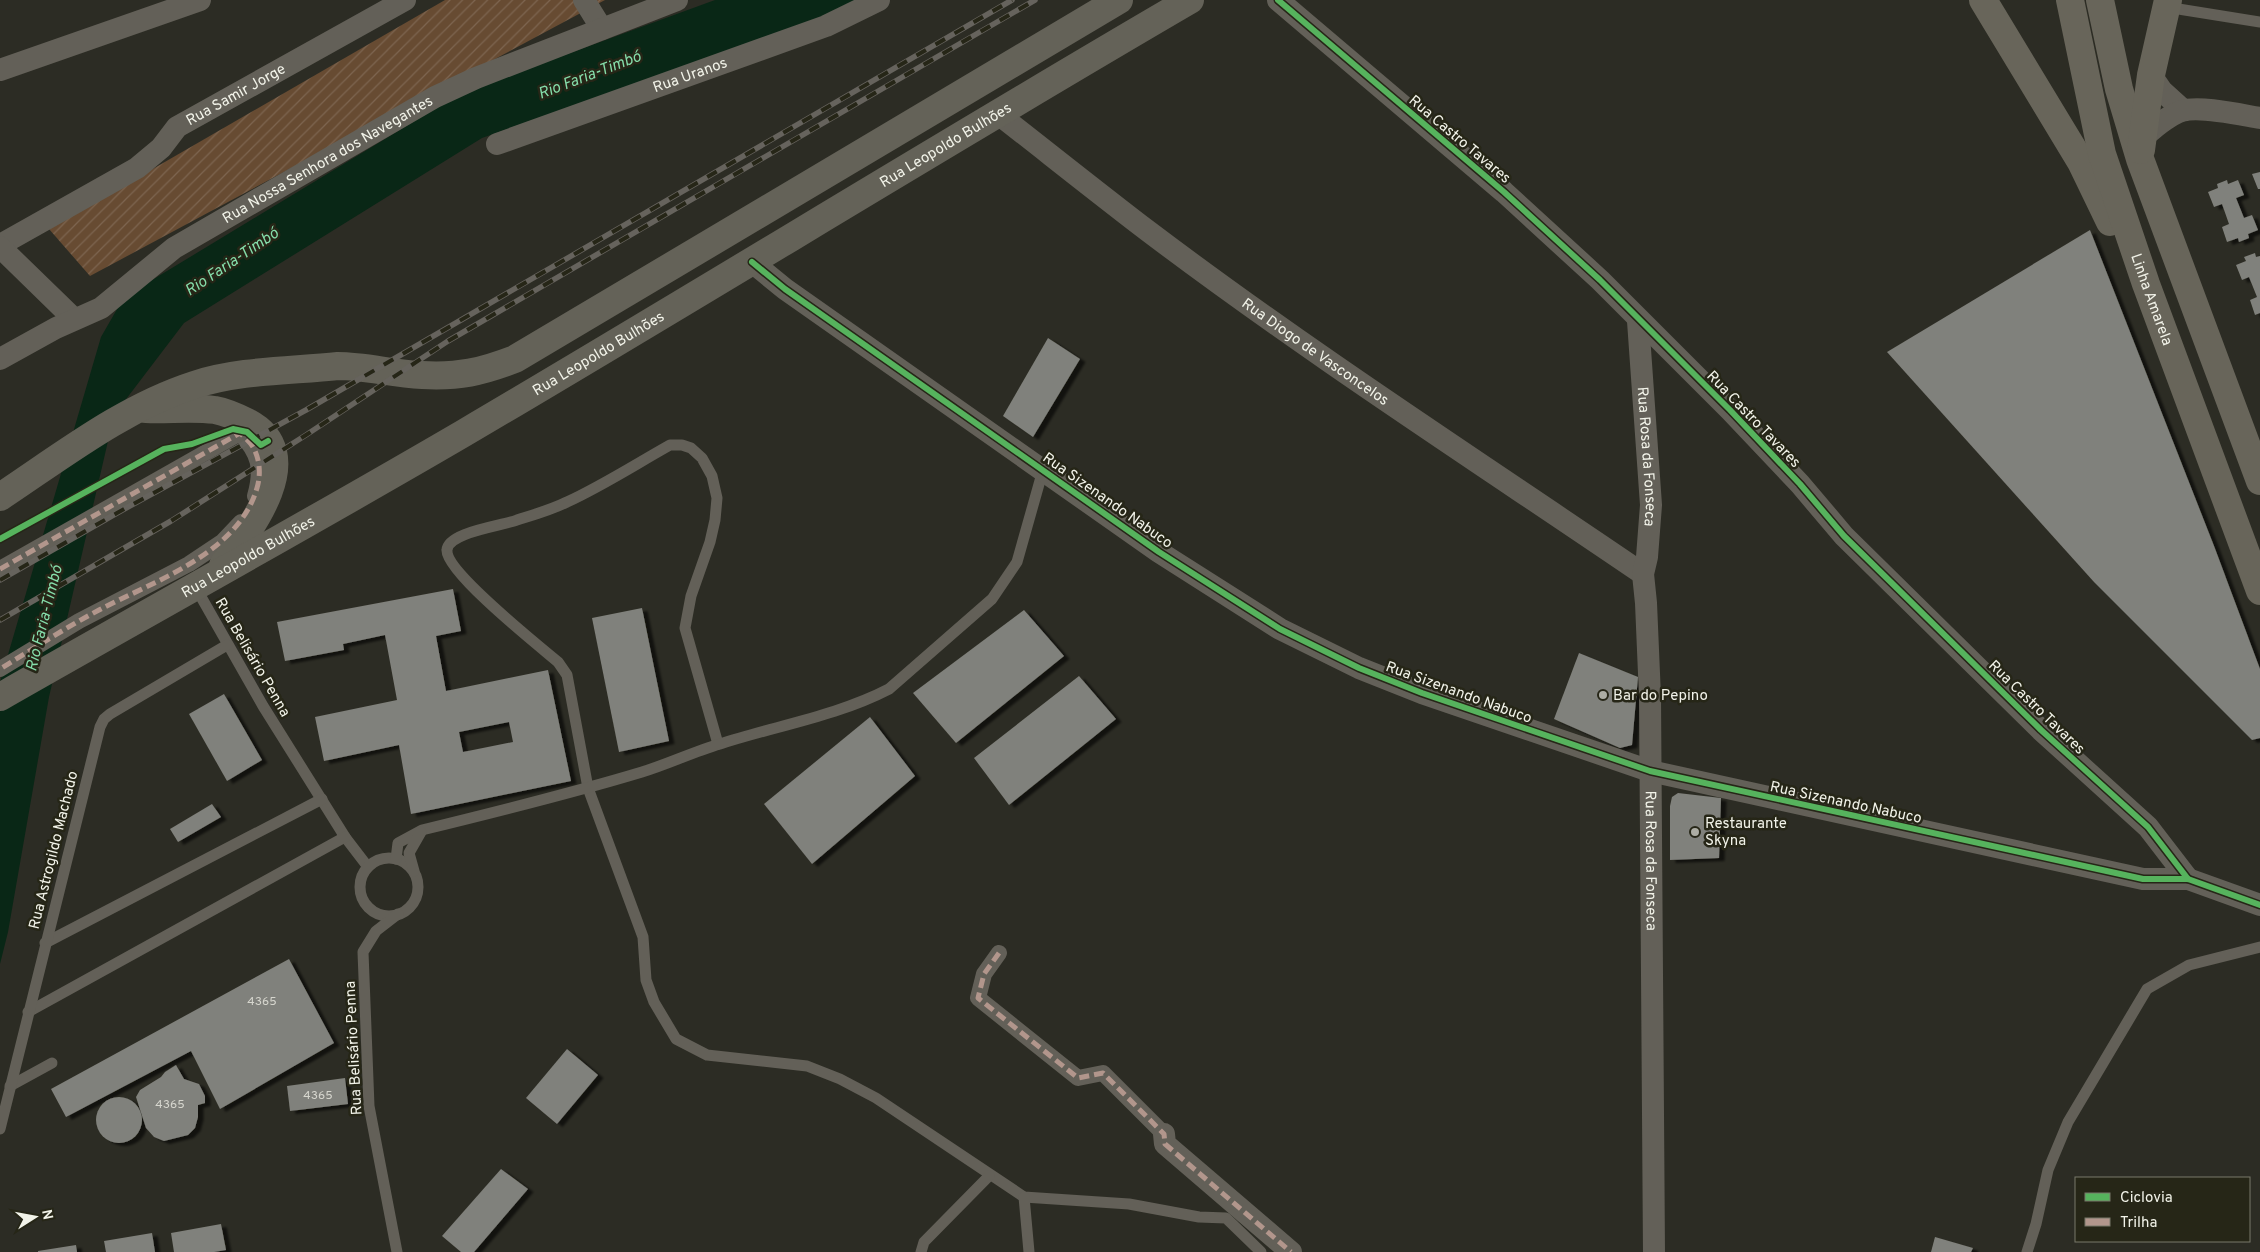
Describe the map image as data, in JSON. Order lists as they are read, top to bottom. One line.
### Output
{"streets":{"highway":["Linha Amarela"],"main road":["Rua Leopoldo Bulhões"],"street":["Rua Uranos","Rua Samir Jorge","Rua Castro Tavares","Rua Nossa Senhora dos Navegantes","Rua Diogo de Vasconcelos","Rua Rosa da Fonseca","Rua Sizenando Nabuco"],"lane":["Rua Belisário Penna","Rua Astrogildo Machado"]},"crossings":[["Rua Castro Tavares","Rua Rosa da Fonseca"],["Rua Castro Tavares","Rua Sizenando Nabuco"],["Rua Leopoldo Bulhões","Rua Diogo de Vasconcelos"],["Rua Leopoldo Bulhões","Rua Sizenando Nabuco"],["Rua Leopoldo Bulhões","Rua Belisário Penna"],["Rua Diogo de Vasconcelos","Rua Rosa da Fonseca"],["Rua Rosa da Fonseca","Rua Sizenando Nabuco"],["Rua Belisário Penna","Rua Astrogildo Machado"]],"water":["Rio Faria-Timbó"],"places":["Bar do Pepino","Restaurante Skyna"],"house_numbers":["4365","4365","4365"],"legend":["Ciclovia","Trilha"],"north":"right"}
